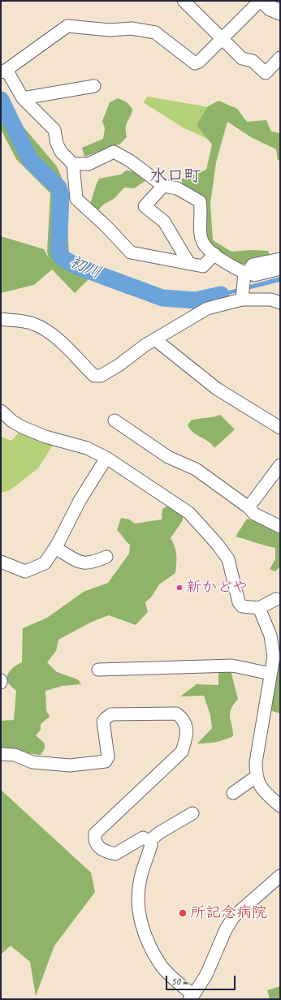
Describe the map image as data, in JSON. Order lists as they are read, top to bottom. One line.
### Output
{"districts":["水口町"],"water":["初川"],"places":["新かどや","所記念病院"],"scale_bar":"50 m"}
